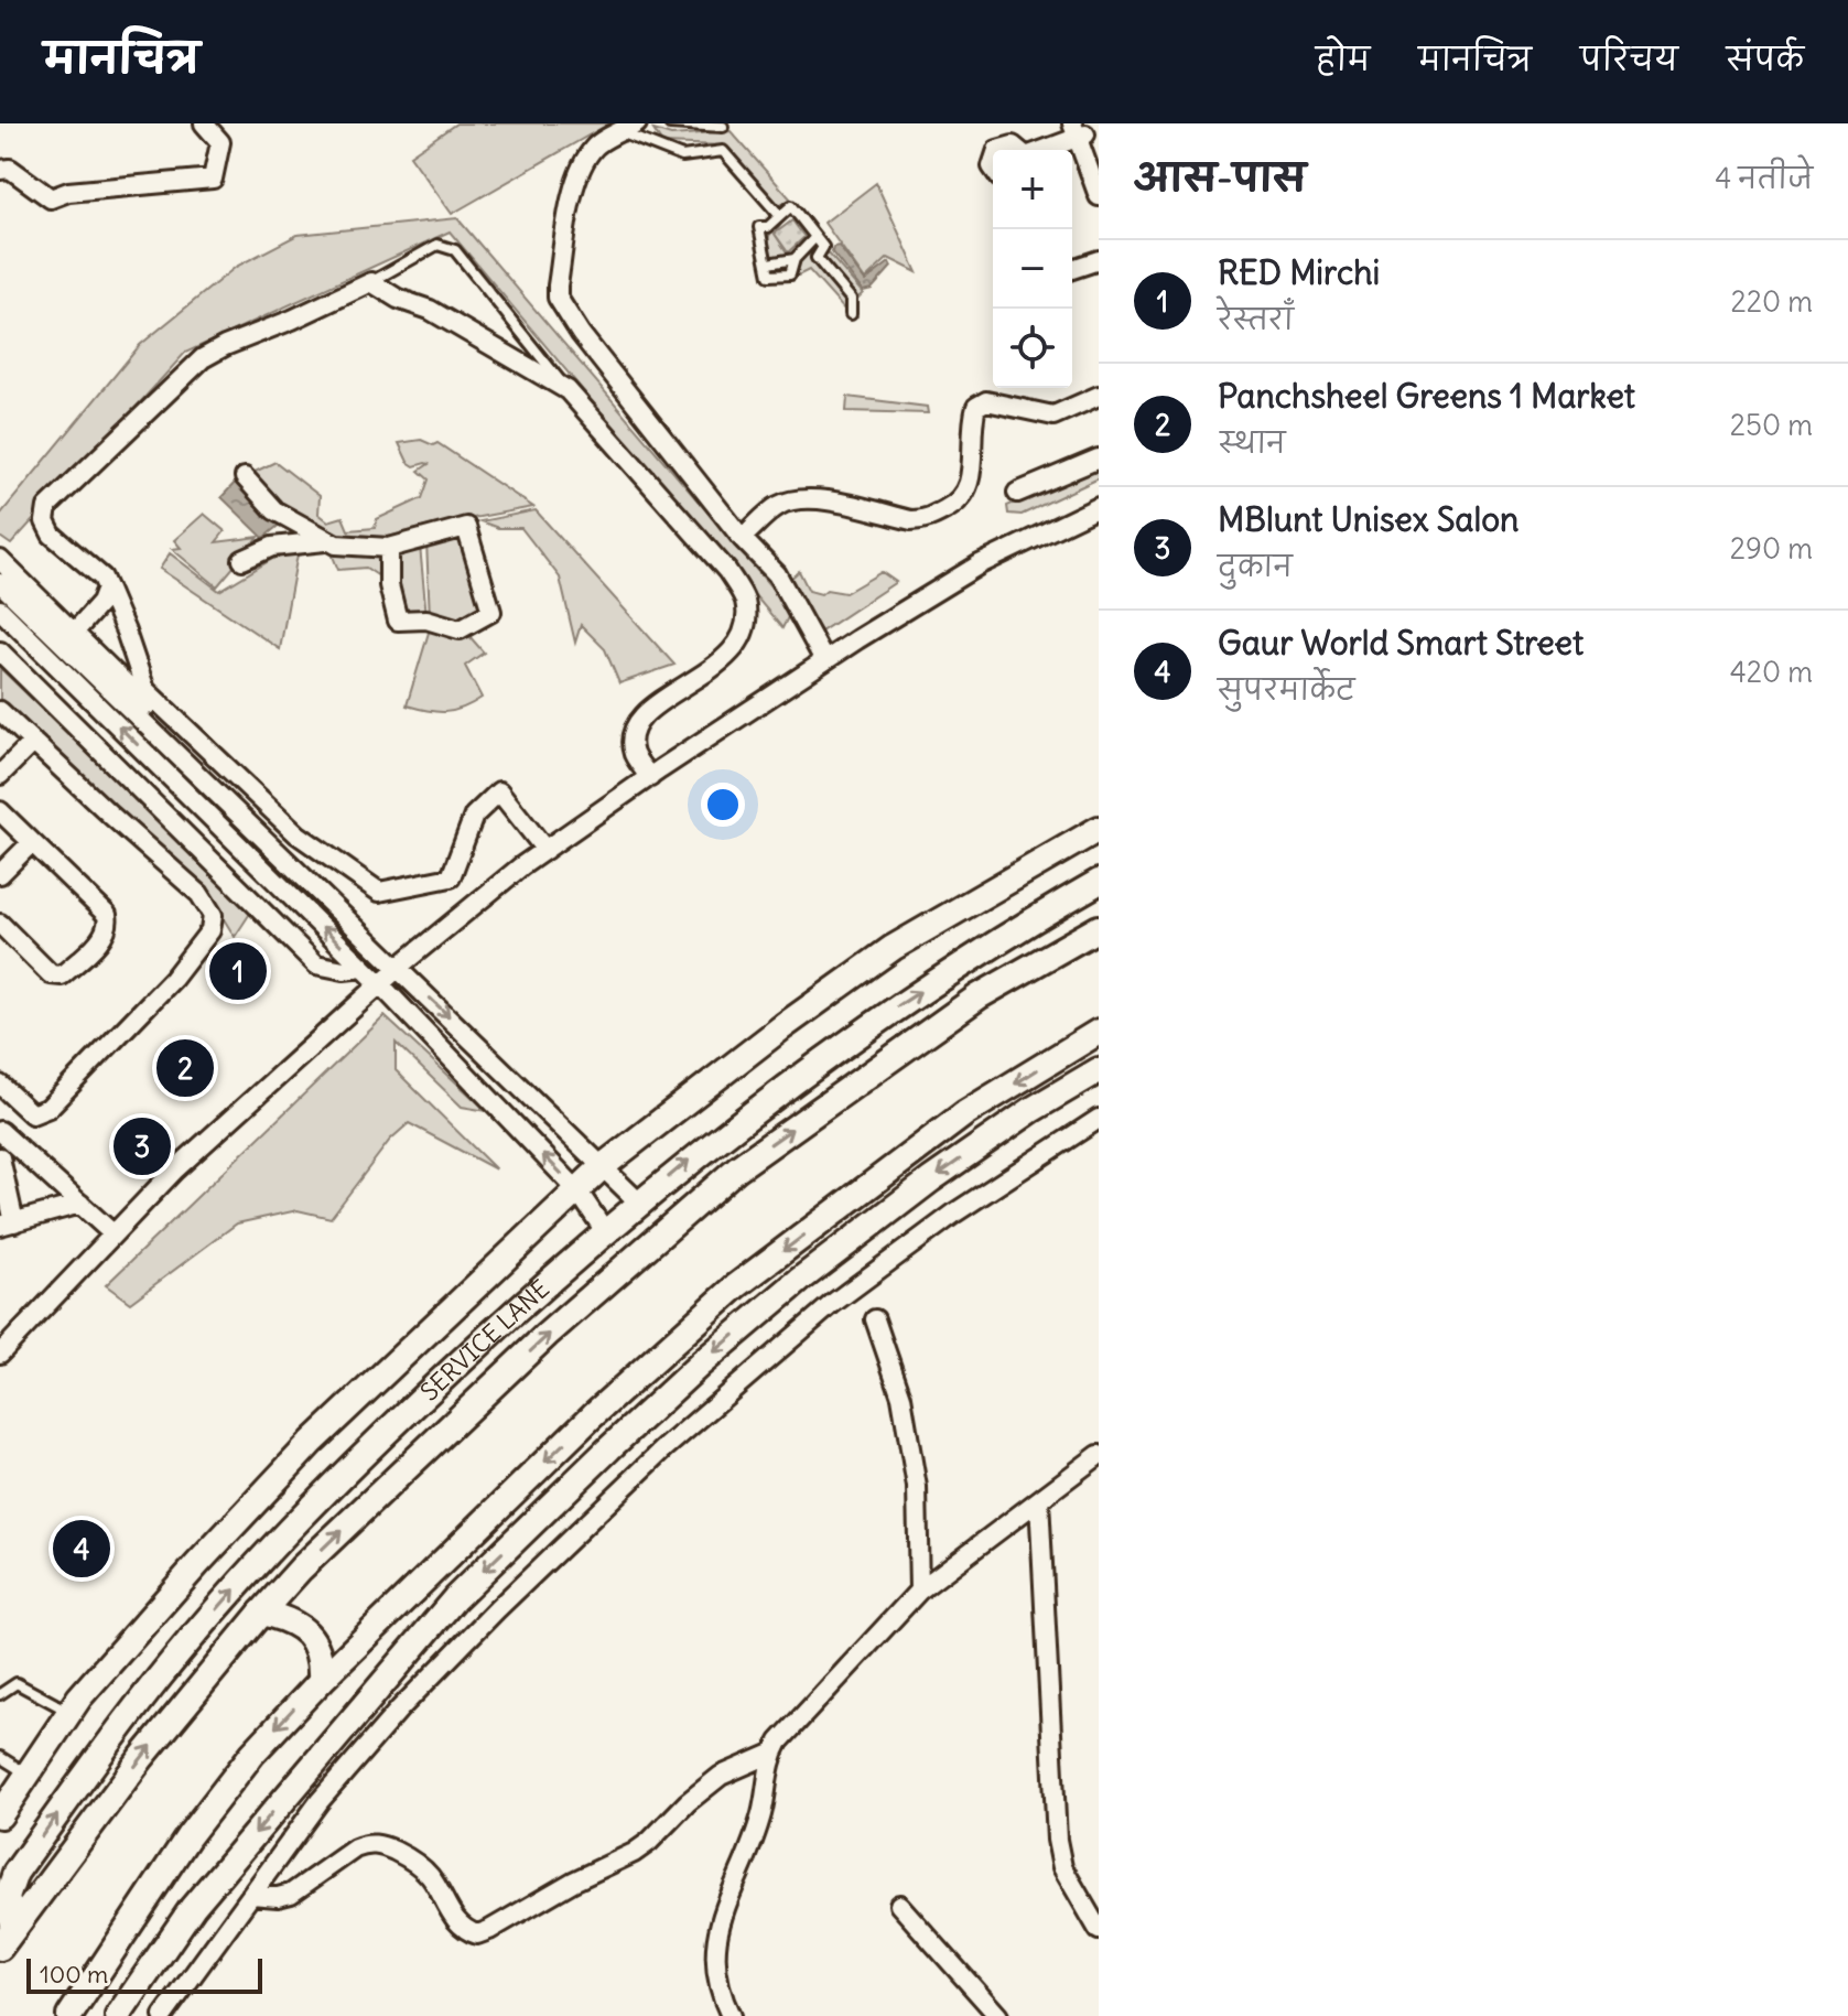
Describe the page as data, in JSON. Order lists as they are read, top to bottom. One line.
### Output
{"streets":{"street":["SERVICE LANE"]},"scale_bar":"100 m","page":{"header":"मानचित्र","nav":["होम","मानचित्र","परिचय","संपर्क"],"heading":["आस-पास","4 नतीजे"],"map_buttons":["+","−"],"list":[{"mark":"1","name":"RED Mirchi","note":"रेस्तराँ","value":"220 m"},{"mark":"2","name":"Panchsheel Greens 1 Market","note":"स्थान","value":"250 m"},{"mark":"3","name":"MBlunt Unisex Salon","note":"दुकान","value":"290 m"},{"mark":"4","name":"Gaur World Smart Street","note":"सुपरमार्केट","value":"420 m"}],"pins":["1","2","3","4"],"scale":"100 m"}}
